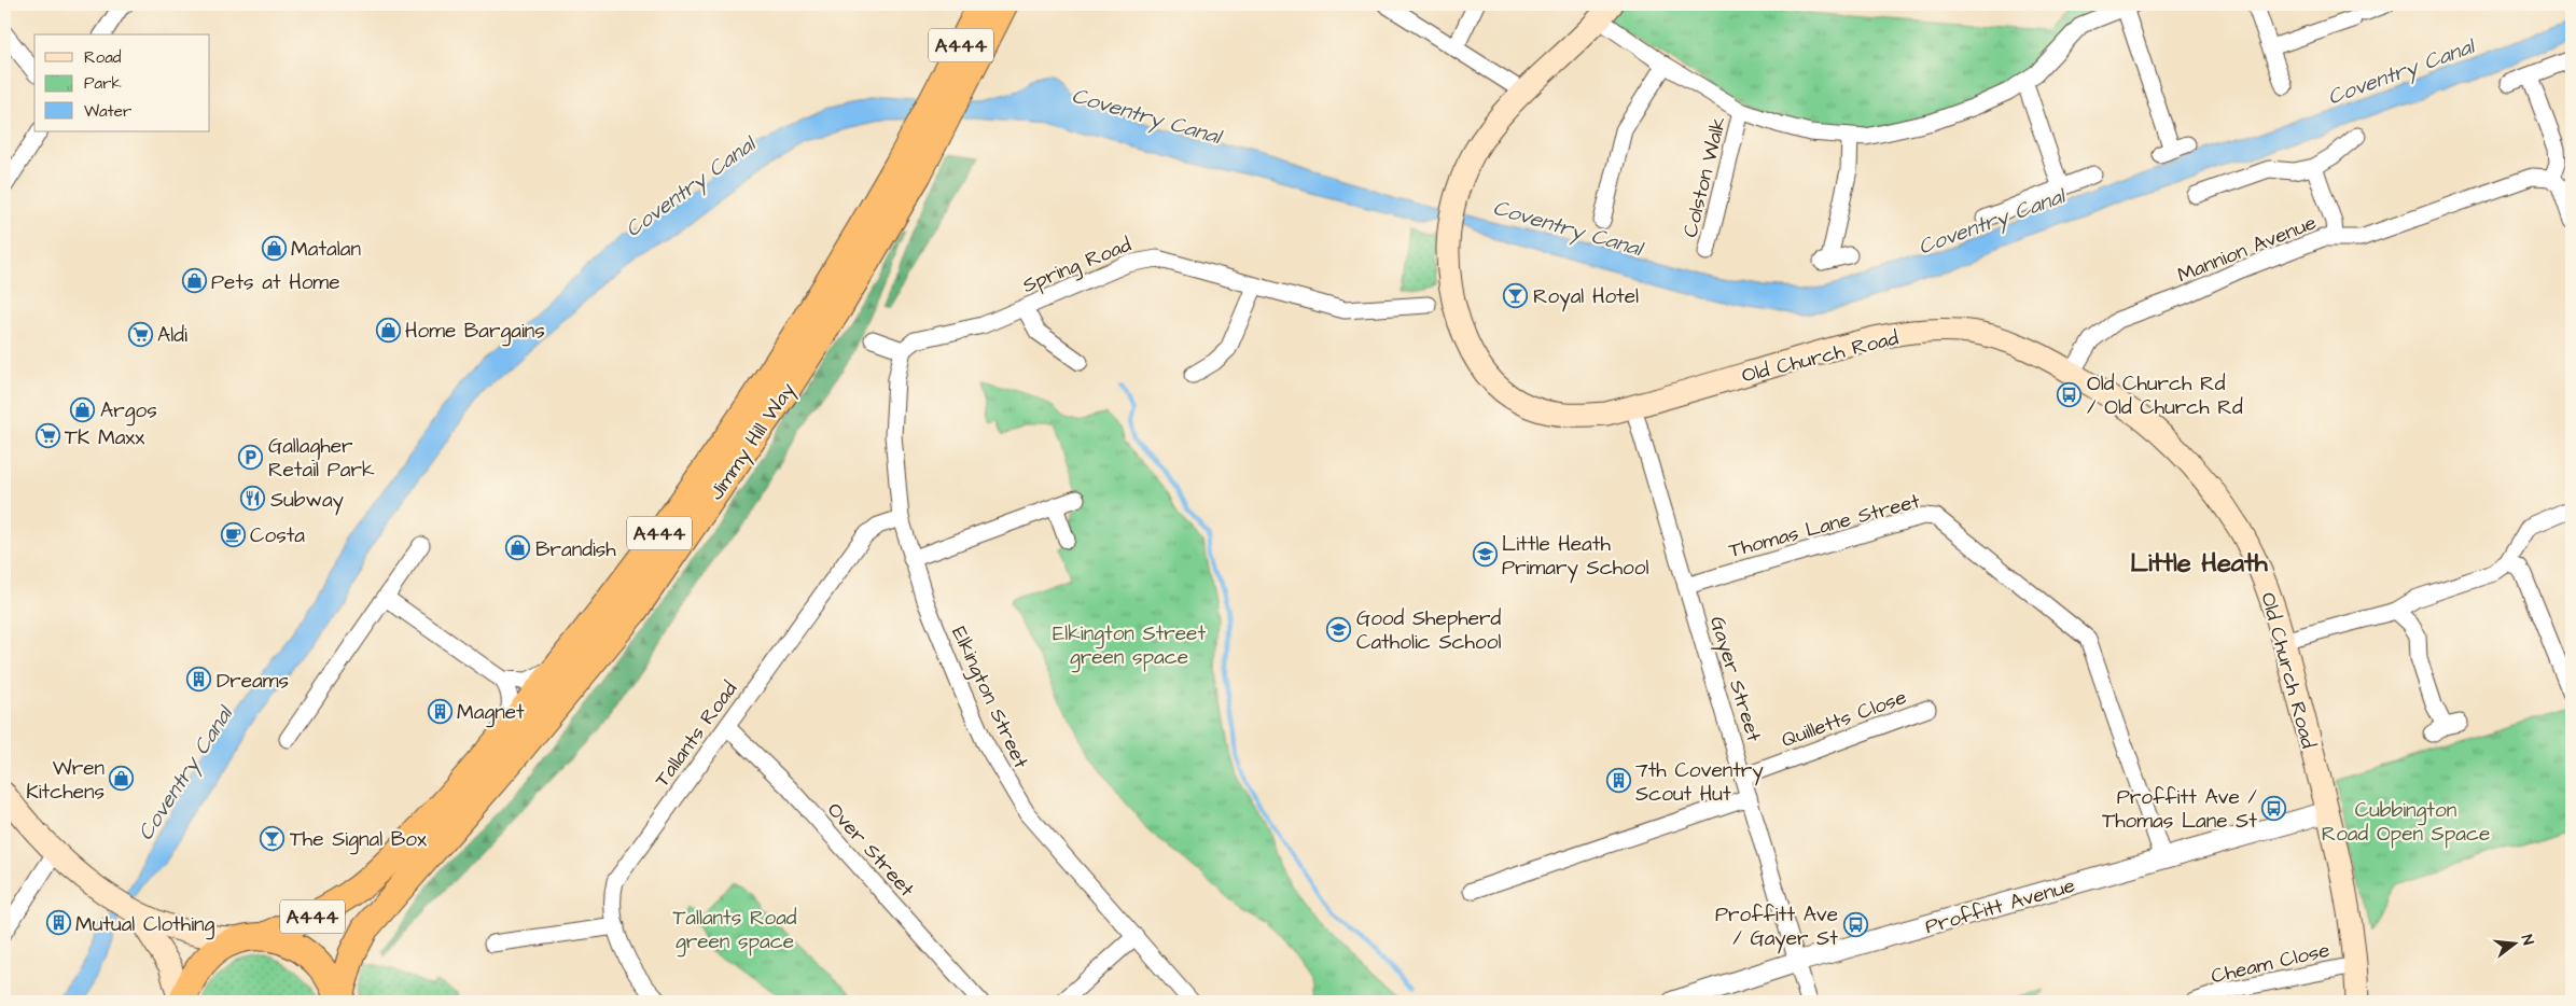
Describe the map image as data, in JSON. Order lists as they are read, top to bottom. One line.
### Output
{"streets":{"highway":["A444","Jimmy Hill Way"],"main road":["Old Church Road"],"street":["Colston Walk","Mannion Avenue","Spring Road","Thomas Lane Street","Gayer Street","Elkington Street","Quilletts Close","Tallants Road","Over Street","Proffitt Avenue","Cheam Close"]},"crossings":[["Mannion Avenue","Old Church Road"],["Spring Road","Elkington Street"],["Old Church Road","Gayer Street"],["Old Church Road","Proffitt Avenue"],["Old Church Road","Cheam Close"],["Thomas Lane Street","Gayer Street"],["Thomas Lane Street","Proffitt Avenue"],["Gayer Street","Quilletts Close"],["Gayer Street","Proffitt Avenue"],["Elkington Street","Tallants Road"],["Tallants Road","Over Street"]],"districts":["Little Heath"],"water":["Coventry Canal"],"parks":["Elkington Street green space","Cubbington Road Open Space","Tallants Road green space"],"places":{"shop":["Matalan","Pets at Home","Home Bargains","Argos","Brandish","Wren Kitchens"],"bar":["Royal Hotel","The Signal Box"],"supermarket":["Aldi","TK Maxx"],"bus stop":["Old Church Rd / Old Church Rd","Proffitt Ave / Thomas Lane St","Proffitt Ave / Gayer St"],"parking":["Gallagher Retail Park"],"restaurant":["Subway"],"cafe":["Costa"],"school or university":["Little Heath Primary School","Good Shepherd Catholic School"],"building":["Dreams","Magnet","7th Coventry Scout Hut","Mutual Clothing"]},"legend":["Road","Park","Water"],"north":"right"}
